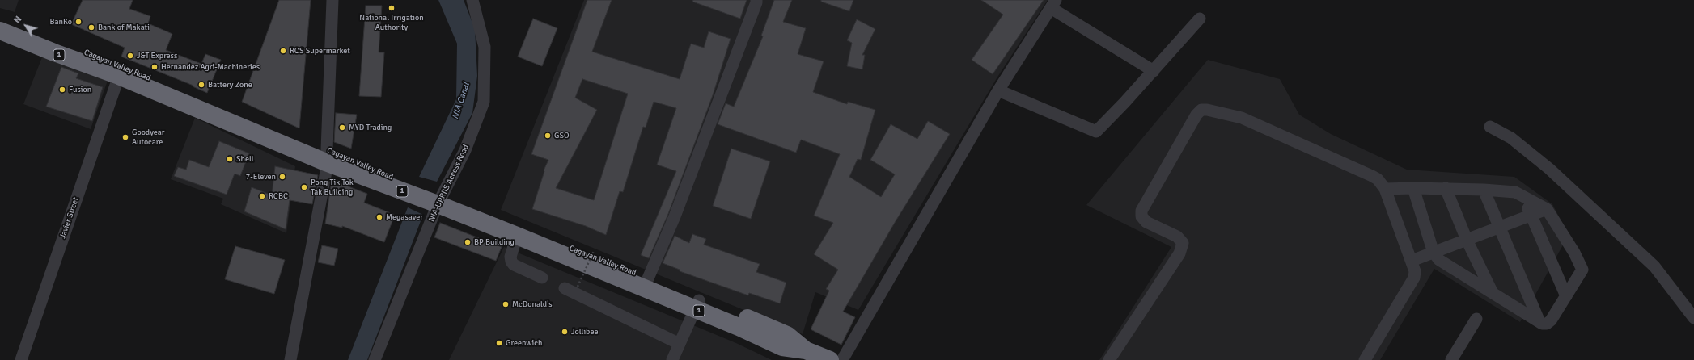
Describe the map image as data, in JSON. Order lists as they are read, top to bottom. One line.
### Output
{"streets":{"highway":["1","Cagayan Valley Road"],"street":["NIA-UPRIIS Access Road","Javier Street"]},"crossings":[["Cagayan Valley Road","NIA-UPRIIS Access Road"],["Cagayan Valley Road","Javier Street"]],"water":["NIA Canal"],"places":["National Irrigation Authority","BanKo","Bank of Makati","RCS Supermarket","J&T Express","Hernandez Agri-Machineries","Battery Zone","Fusion","MYD Trading","GSO","Goodyear Autocare","Shell","7-Eleven","Pong Tik Tok Tak Building","RCBC","Megasaver","BP Building","McDonald's","Jollibee","Greenwich"],"north":"top left"}
